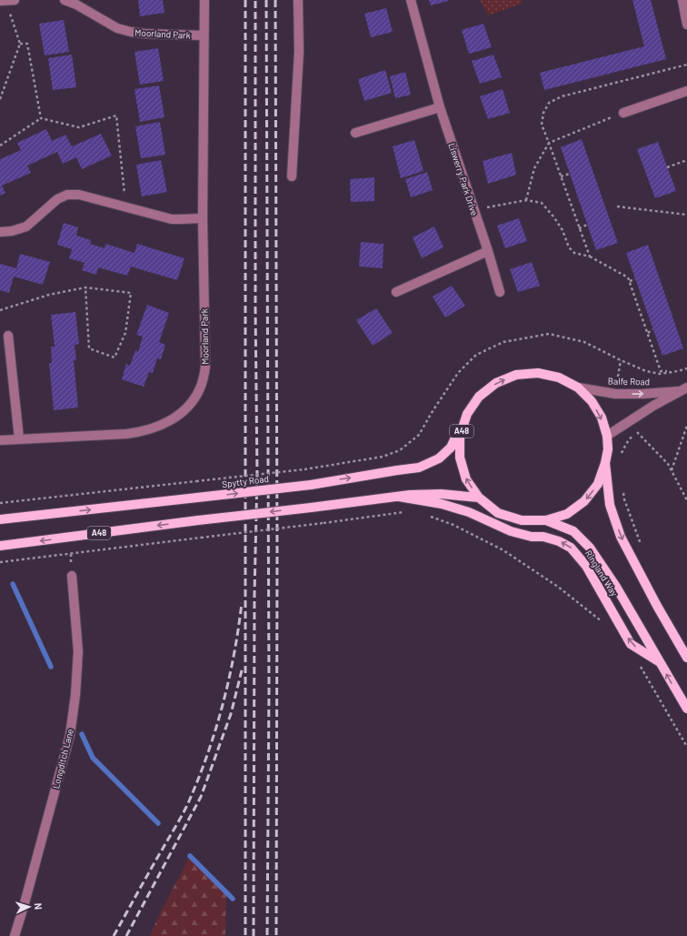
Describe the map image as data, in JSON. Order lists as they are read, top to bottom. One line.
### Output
{"streets":{"main road":["Balfe Road","A48","Spytty Road","Ringland Way"],"street":["Moorland Park","Liswerry Park Drive","Longditch Lane"]},"crossings":[["Balfe Road","A48"],["Balfe Road","Spytty Road"],["Balfe Road","Ringland Way"],["A48","Ringland Way"]],"north":"right"}
